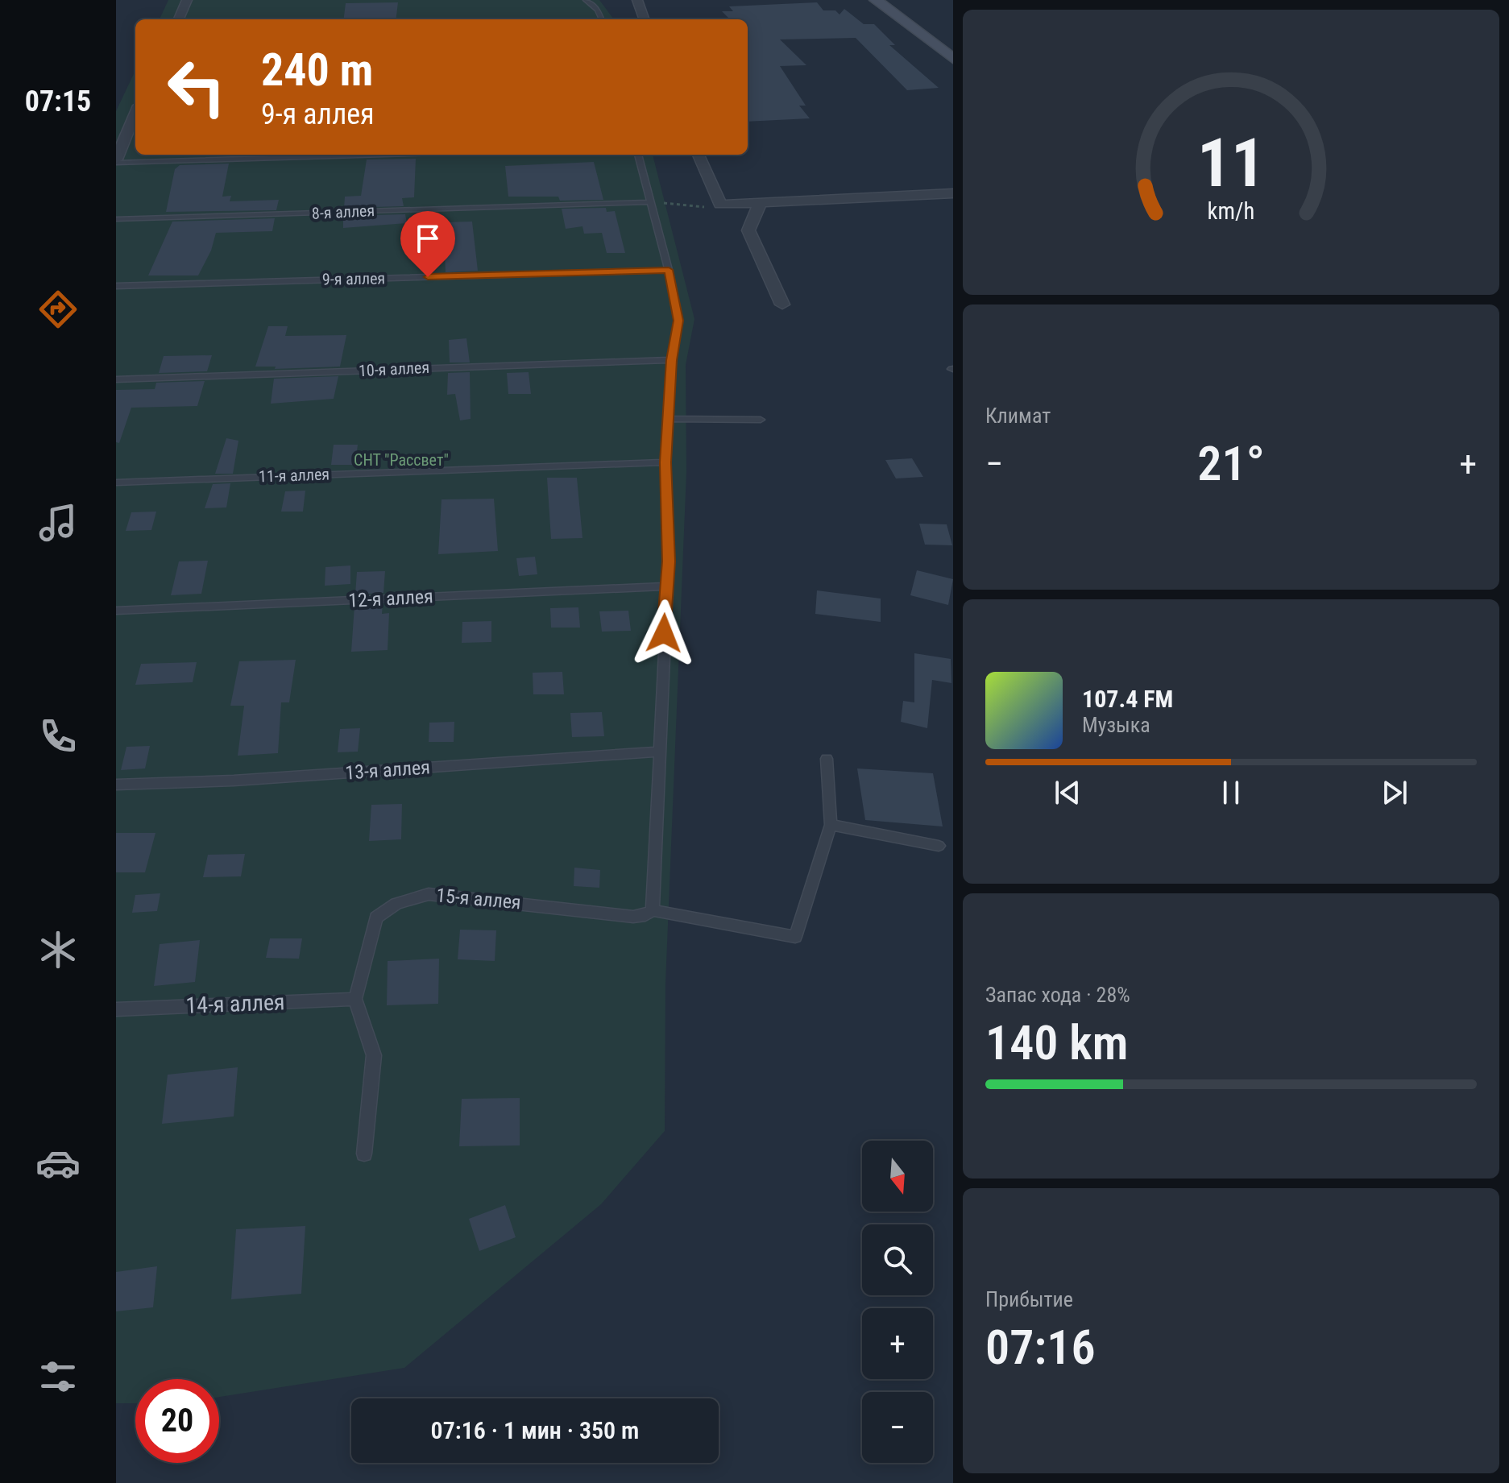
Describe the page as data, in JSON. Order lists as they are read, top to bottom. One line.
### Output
{"streets":{"lane":["8-я аллея","9-я аллея","10-я аллея","11-я аллея","12-я аллея","13-я аллея","15-я аллея","14-я аллея"]},"crossings":[["15-я аллея","14-я аллея"]],"parks":["СНТ \"Рассвет\""],"north":"bottom","page":{"tabs":"07:15","turn":["240 m","9-я аллея"],"tile":["Климат",["Запас хода · 28%","140 km"],["Прибытие","07:16"]],"heat":["−","21°","+"],"song":["107.4 FM","Музыка"],"map_buttons":["+","−"],"limit":"20","trip":"07:16 · 1 мин · 350 m","gauge":["11","km/h"]}}
